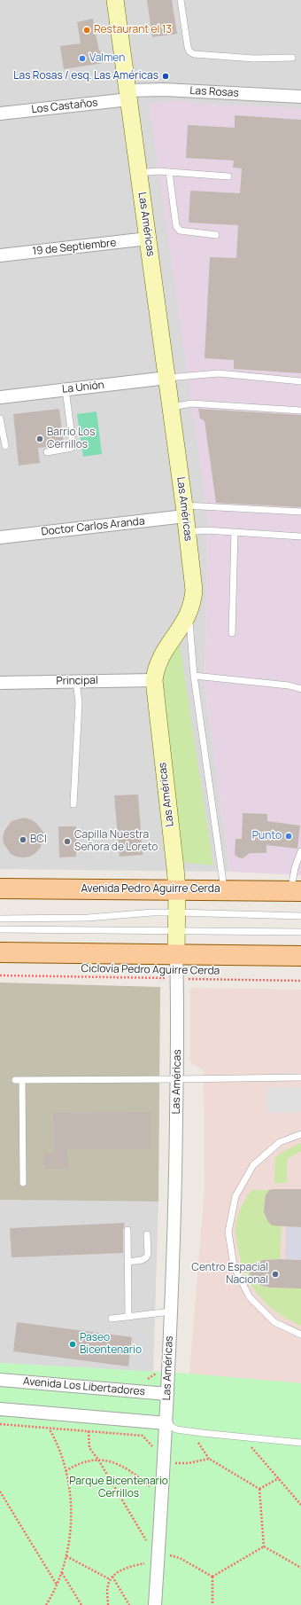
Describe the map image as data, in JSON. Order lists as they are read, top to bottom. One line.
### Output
{"streets":{"main road":["Avenida Pedro Aguirre Cerda"],"street":["Las Rosas","Los Castaños","Las Américas","19 de Septiembre","La Unión","Doctor Carlos Aranda","Principal","Avenida Los Libertadores"],"path":["Ciclovía Pedro Aguirre Cerda"]},"crossings":[["Las Rosas","Los Castaños"],["Las Rosas","Las Américas"],["Los Castaños","Las Américas"],["Las Américas","19 de Septiembre"],["Las Américas","La Unión"],["Las Américas","Doctor Carlos Aranda"],["Las Américas","Principal"],["Las Américas","Avenida Pedro Aguirre Cerda"],["Las Américas","Ciclovía Pedro Aguirre Cerda"],["Las Américas","Avenida Los Libertadores"]],"parks":["Parque Bicentenario Cerrillos"],"places":["Restaurant el 13","Valmen","Las Rosas / esq. Las Américas","Barrio Los Cerrillos","Punto","BCI","Capilla Nuestra Señora de Loreto","Centro Espacial Nacional","Paseo Bicentenario"]}
